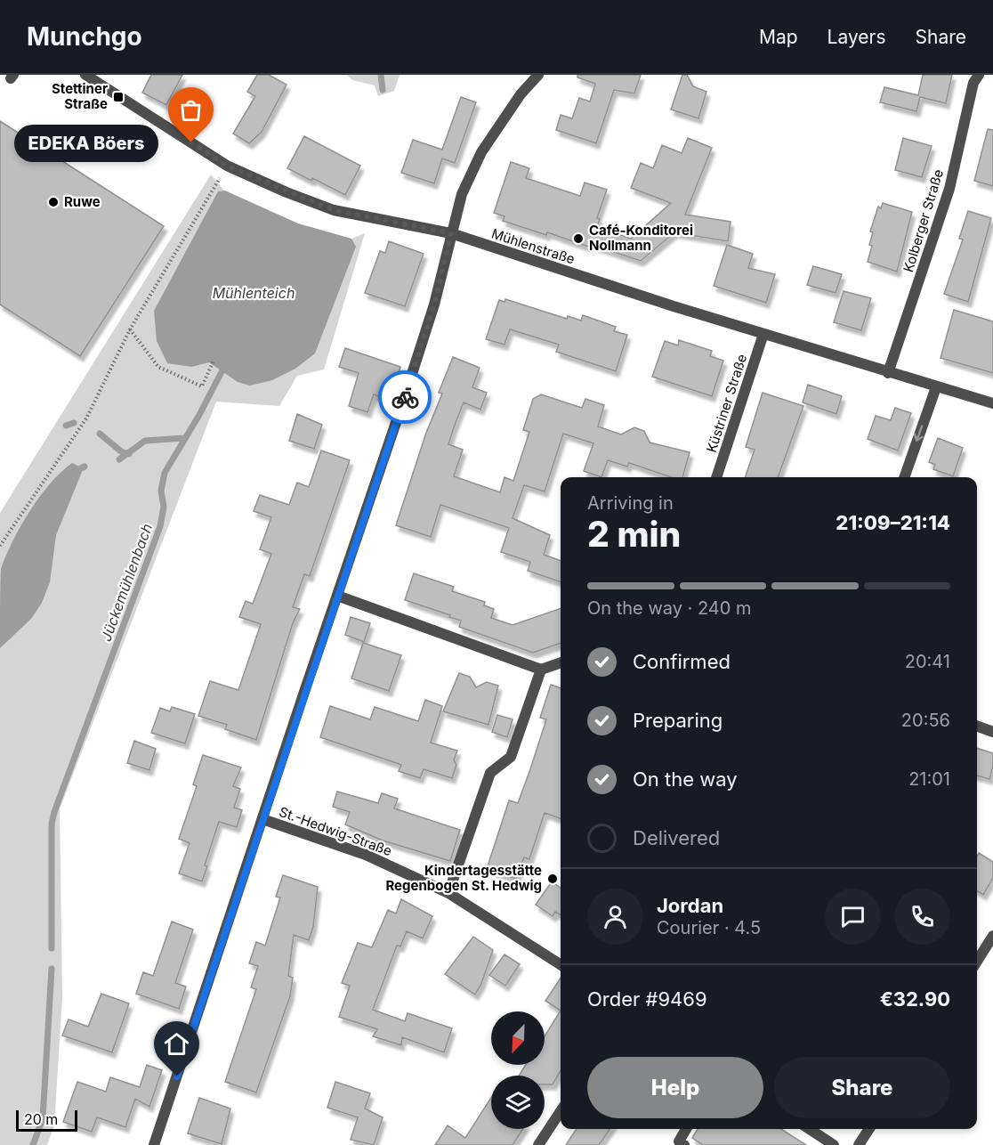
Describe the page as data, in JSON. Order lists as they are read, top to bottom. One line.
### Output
{"streets":{"street":["Kolberger Straße","Mühlenstraße","Küstriner Straße","St.-Hedwig-Straße"]},"crossings":[["Kolberger Straße","Mühlenstraße"],["Mühlenstraße","Küstriner Straße"]],"water":["Mühlenteich","Jückemühlenbach"],"places":{"transit":["Stettiner Straße"],"other":["EDEKA Böers","Ruwe","Café-Konditorei Nollmann","Kindertagesstätte Regenbogen St. Hedwig"]},"scale_bar":"20 m","north":"bottom left","page":{"header":"Munchgo","nav":["Map","Layers","Share"],"bubble":"EDEKA Böers","heading":["2 min","Arriving in","21:09–21:14"],"panel":["Jordan","Courier · 4.5","Order #9469","€32.90"],"bar":"On the way · 240 m","list":[["Confirmed","20:41"],["Preparing","20:56"],["On the way","21:01"],"Delivered"],"buttons":["Help","Share"],"scale":"20 m"}}
